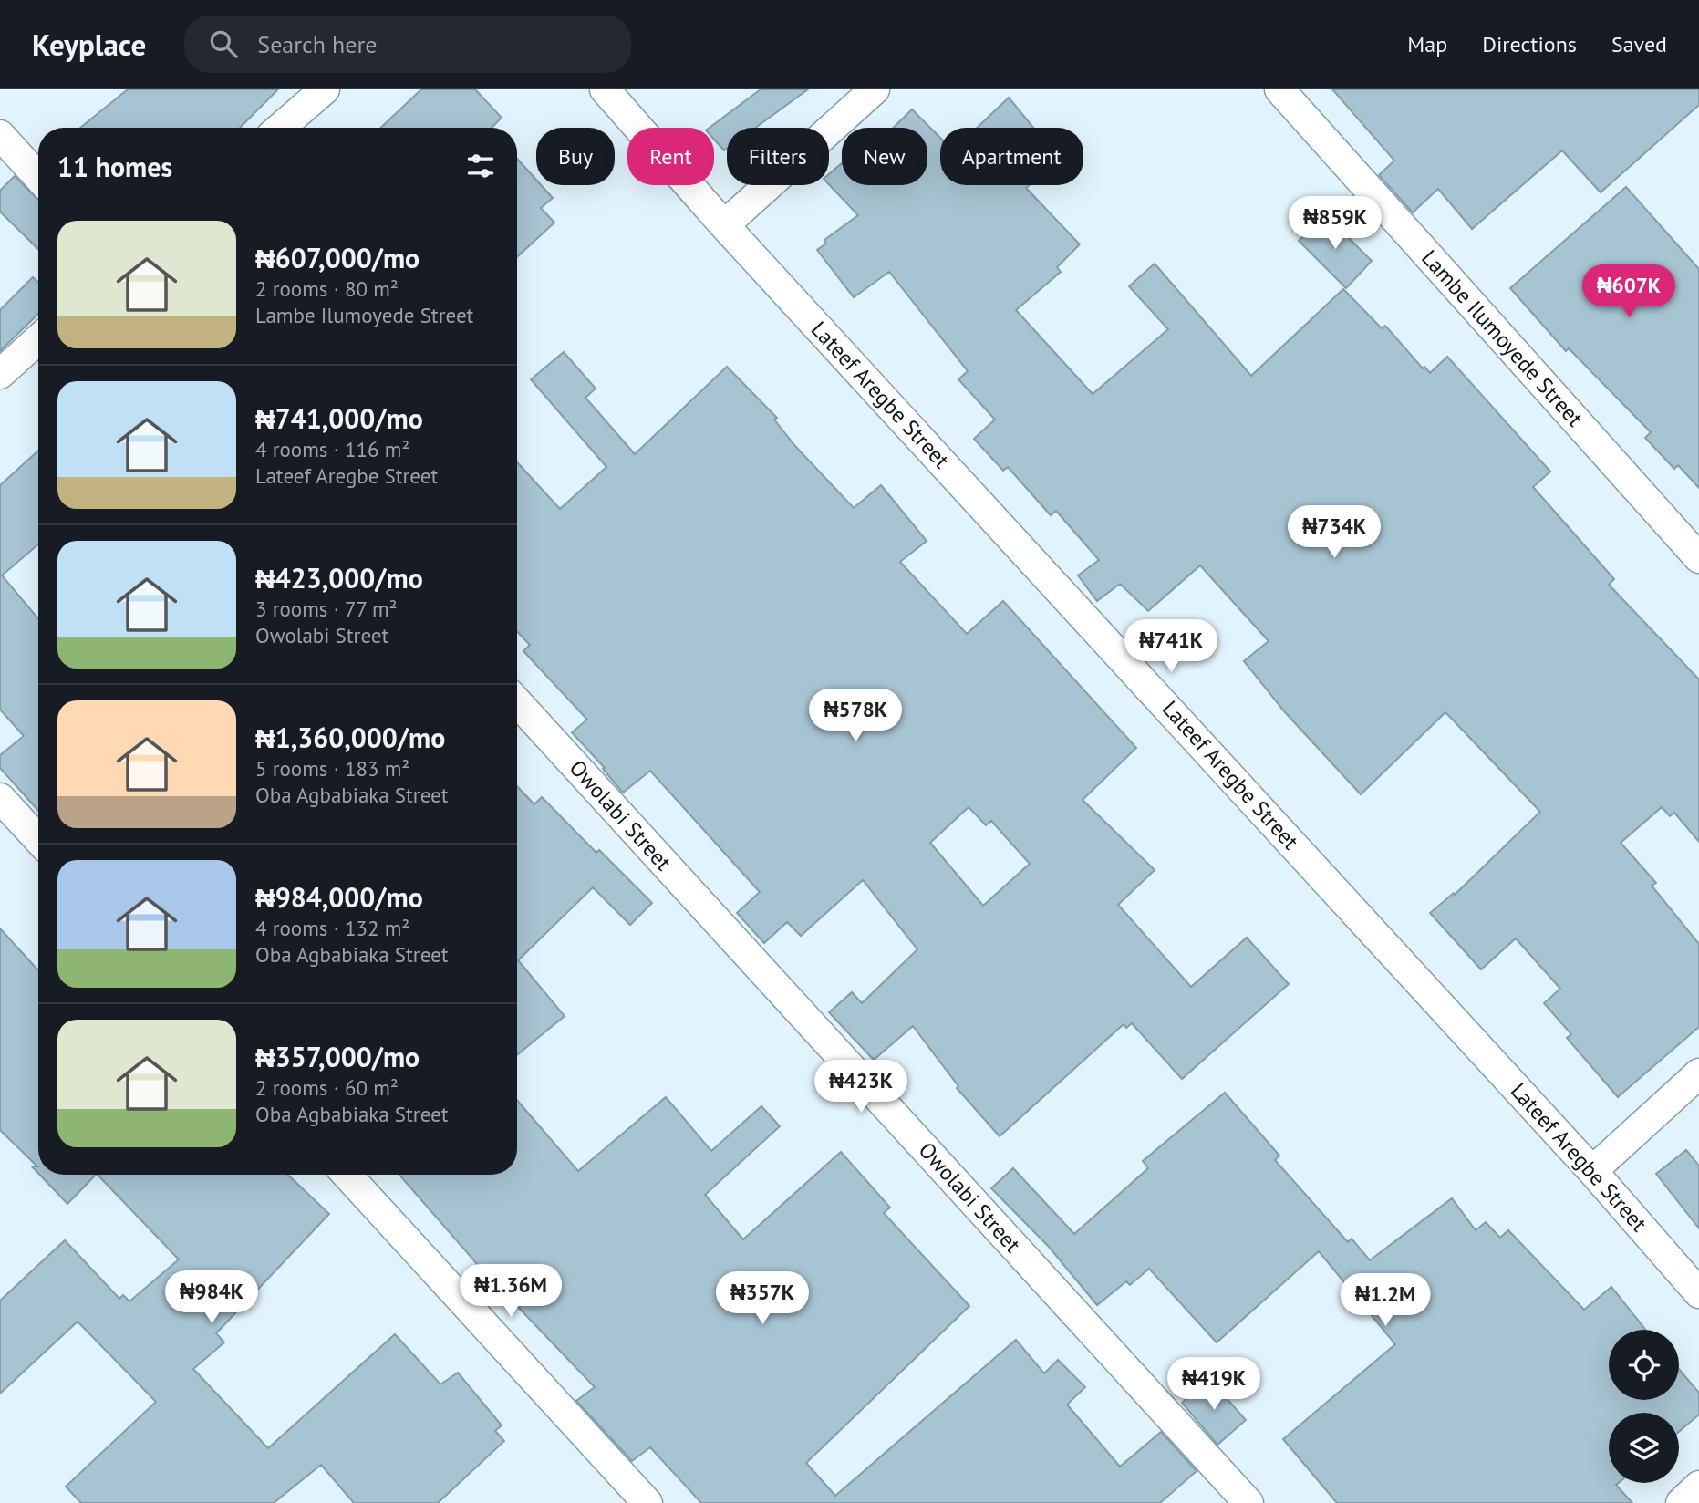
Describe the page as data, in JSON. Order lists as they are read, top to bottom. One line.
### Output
{"streets":{"street":["Lambe Ilumoyede Street","Lateef Aregbe Street","Owolabi Street"]},"page":{"header":"Keyplace","search":"Search here","nav":["Map","Directions","Saved"],"chip":["Buy","Rent","Filters","New","Apartment"],"heading":"11 homes","price":["₦859K","₦607K","₦734K","₦741K","₦578K","₦423K","₦1.36M","₦984K","₦357K","₦1.2M","₦419K"],"list":[{"name":"₦607,000/mo","note":"2 rooms · 80 m² · Lambe Ilumoyede Street"},{"name":"₦741,000/mo","note":"4 rooms · 116 m² · Lateef Aregbe Street"},{"name":"₦423,000/mo","note":"3 rooms · 77 m² · Owolabi Street"},{"name":"₦1,360,000/mo","note":"5 rooms · 183 m² · Oba Agbabiaka Street"},{"name":"₦984,000/mo","note":"4 rooms · 132 m² · Oba Agbabiaka Street"},{"name":"₦357,000/mo","note":"2 rooms · 60 m² · Oba Agbabiaka Street"}]}}
